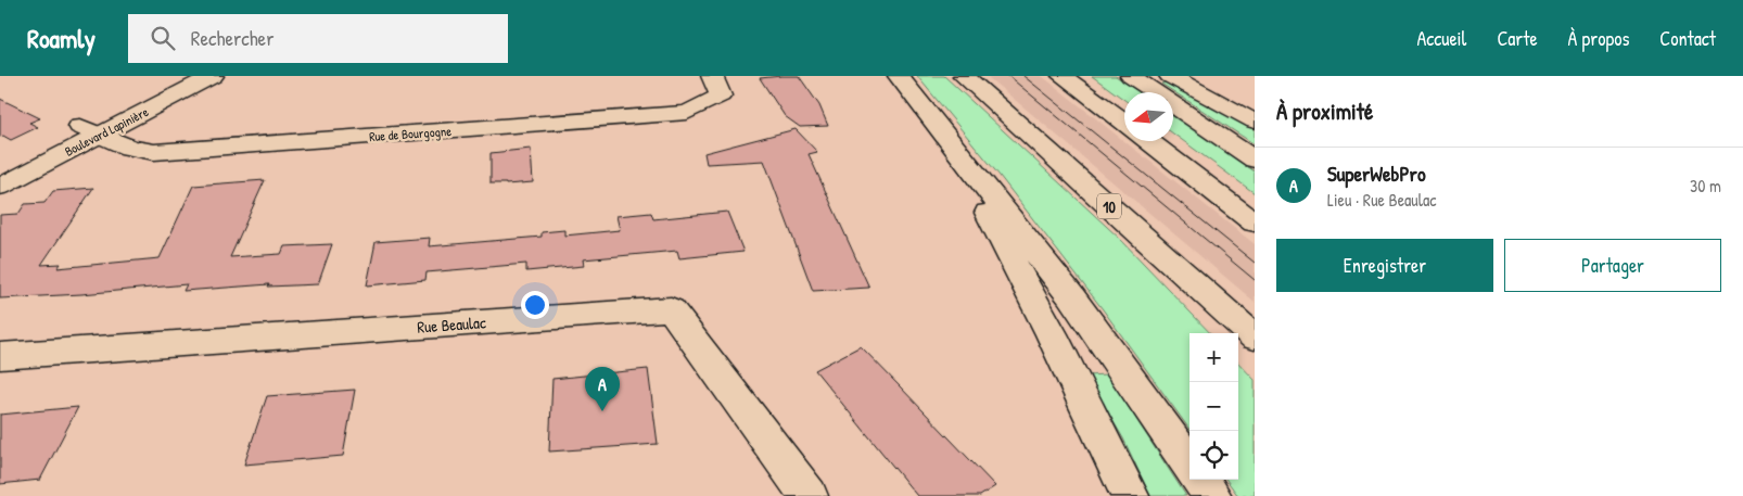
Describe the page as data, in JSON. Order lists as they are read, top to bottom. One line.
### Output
{"streets":{"main road":["Boulevard Lapinière","Rue de Bourgogne","10","Rue Beaulac"]},"crossings":[["Boulevard Lapinière","Rue de Bourgogne"]],"north":"left","page":{"header":"Roamly","search":"Rechercher","nav":["Accueil","Carte","À propos","Contact"],"heading":"À proximité","list":[{"mark":"A","name":"SuperWebPro","note":"Lieu · Rue Beaulac","value":"30 m"}],"buttons":["Enregistrer","Partager"],"map_buttons":["+","−"],"pins":"A"}}
